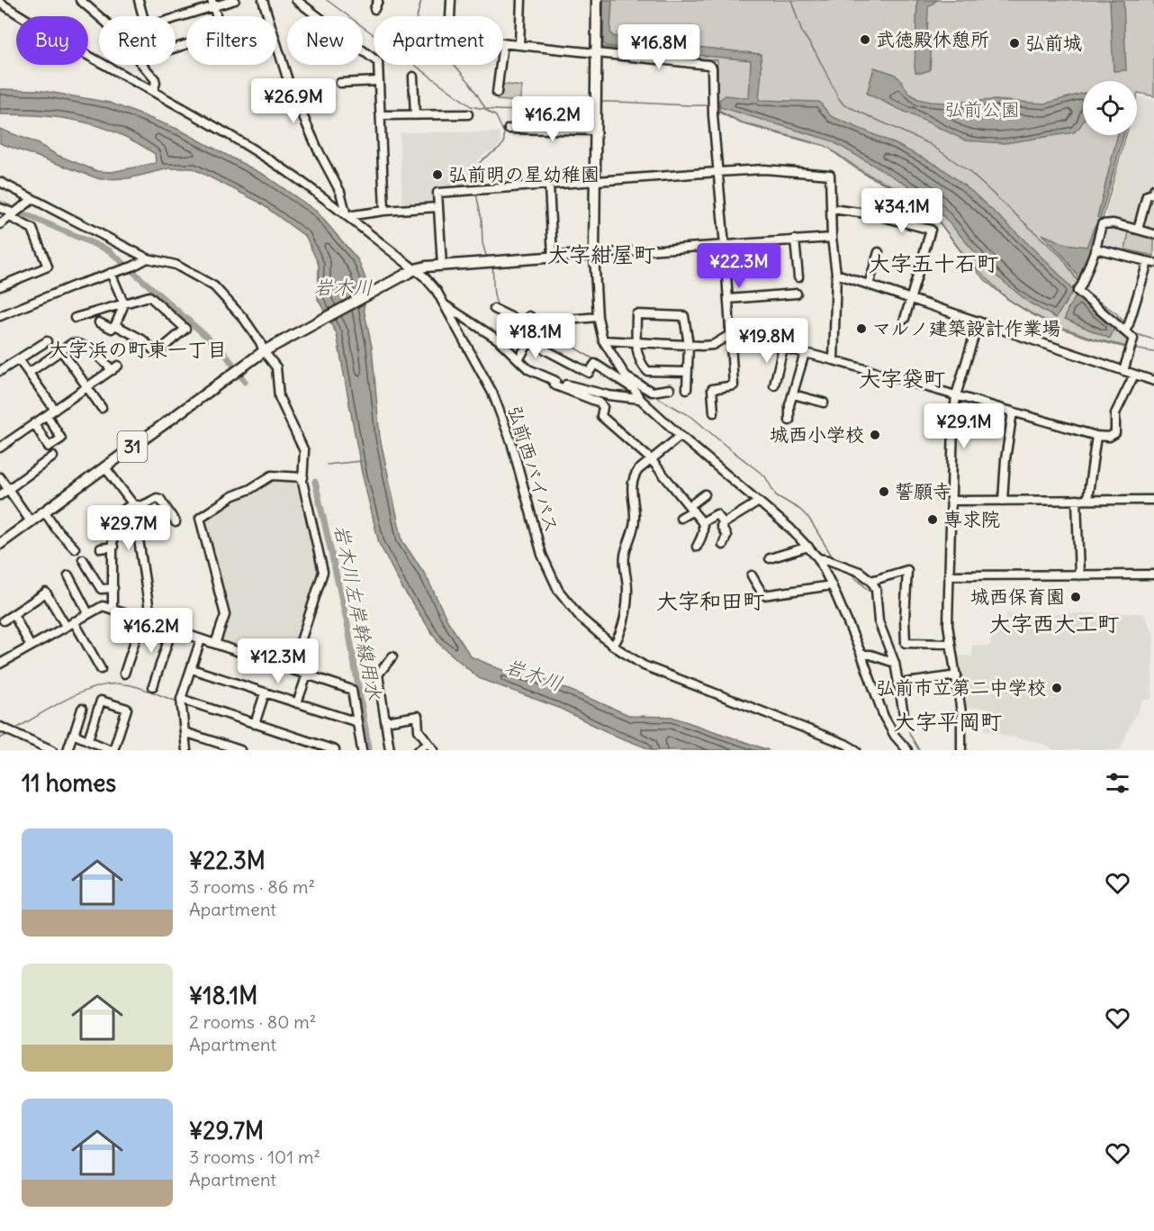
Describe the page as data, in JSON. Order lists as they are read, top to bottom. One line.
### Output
{"streets":{"main road":["31"],"street":["弘前西バイパス"]},"crossings":[["31","弘前西バイパス"]],"districts":["大字紺屋町","大字五十石町","大字浜の町東一丁目","大字袋町","大字和田町","大字西大工町","大字平岡町"],"water":["岩木川","岩木川左岸幹線用水"],"parks":["弘前公園"],"places":["武徳殿休憩所","弘前城","弘前明の星幼稚園","マルノ建築設計作業場","城西小学校","誓願寺","専求院","城西保育園","弘前市立第二中学校"],"page":{"chip":["Buy","Rent","Filters","New","Apartment"],"price":["¥16.8M","¥26.9M","¥16.2M","¥34.1M","¥22.3M","¥18.1M","¥19.8M","¥29.1M","¥29.7M","¥16.2M","¥12.3M"],"heading":"11 homes","list":[{"name":"¥22.3M","note":"3 rooms · 86 m² · Apartment"},{"name":"¥18.1M","note":"2 rooms · 80 m² · Apartment"},{"name":"¥29.7M","note":"3 rooms · 101 m² · Apartment"}]}}
